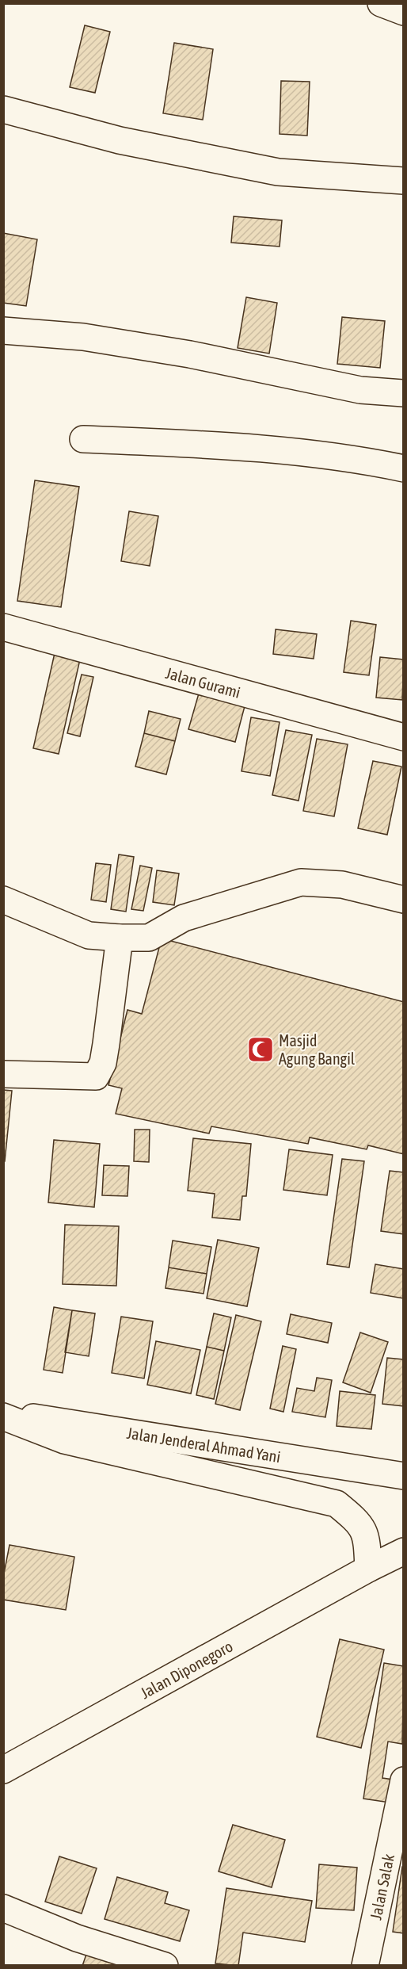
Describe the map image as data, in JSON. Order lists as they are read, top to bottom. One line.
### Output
{"streets":{"main road":["Jalan Gurami","Jalan Jenderal Ahmad Yani","Jalan Diponegoro","Jalan Salak"]},"places":{"mosque":["Masjid Agung Bangil"]}}
